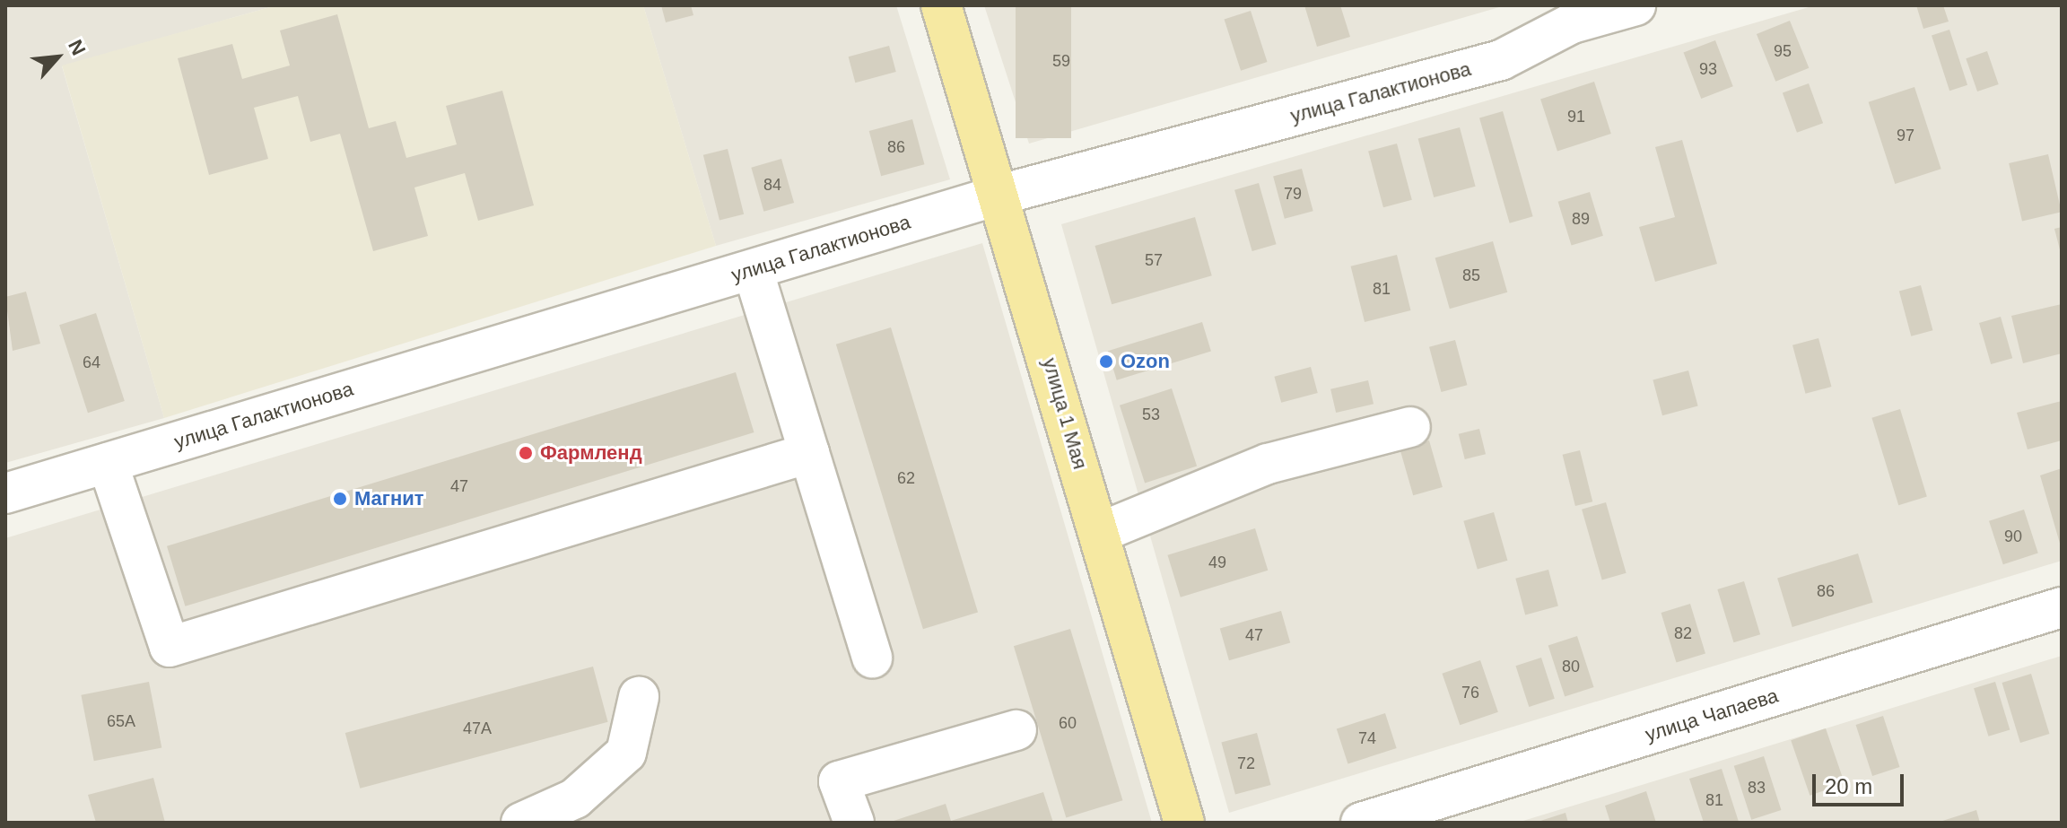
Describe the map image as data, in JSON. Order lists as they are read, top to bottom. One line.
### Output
{"streets":{"main road":["улица 1 Мая"],"street":["улица Галактионова","улица Чапаева"]},"crossings":[["улица Галактионова","улица 1 Мая"]],"places":["Ozon","Фармленд","Магнит"],"house_numbers":["95","59","93","91","97","86","84","79","89","57","85","81","64","53","62","47","90","49","86","82","47","80","76","65А","60","47А","74","72","83","81"],"scale_bar":"20 m","north":"top right"}
